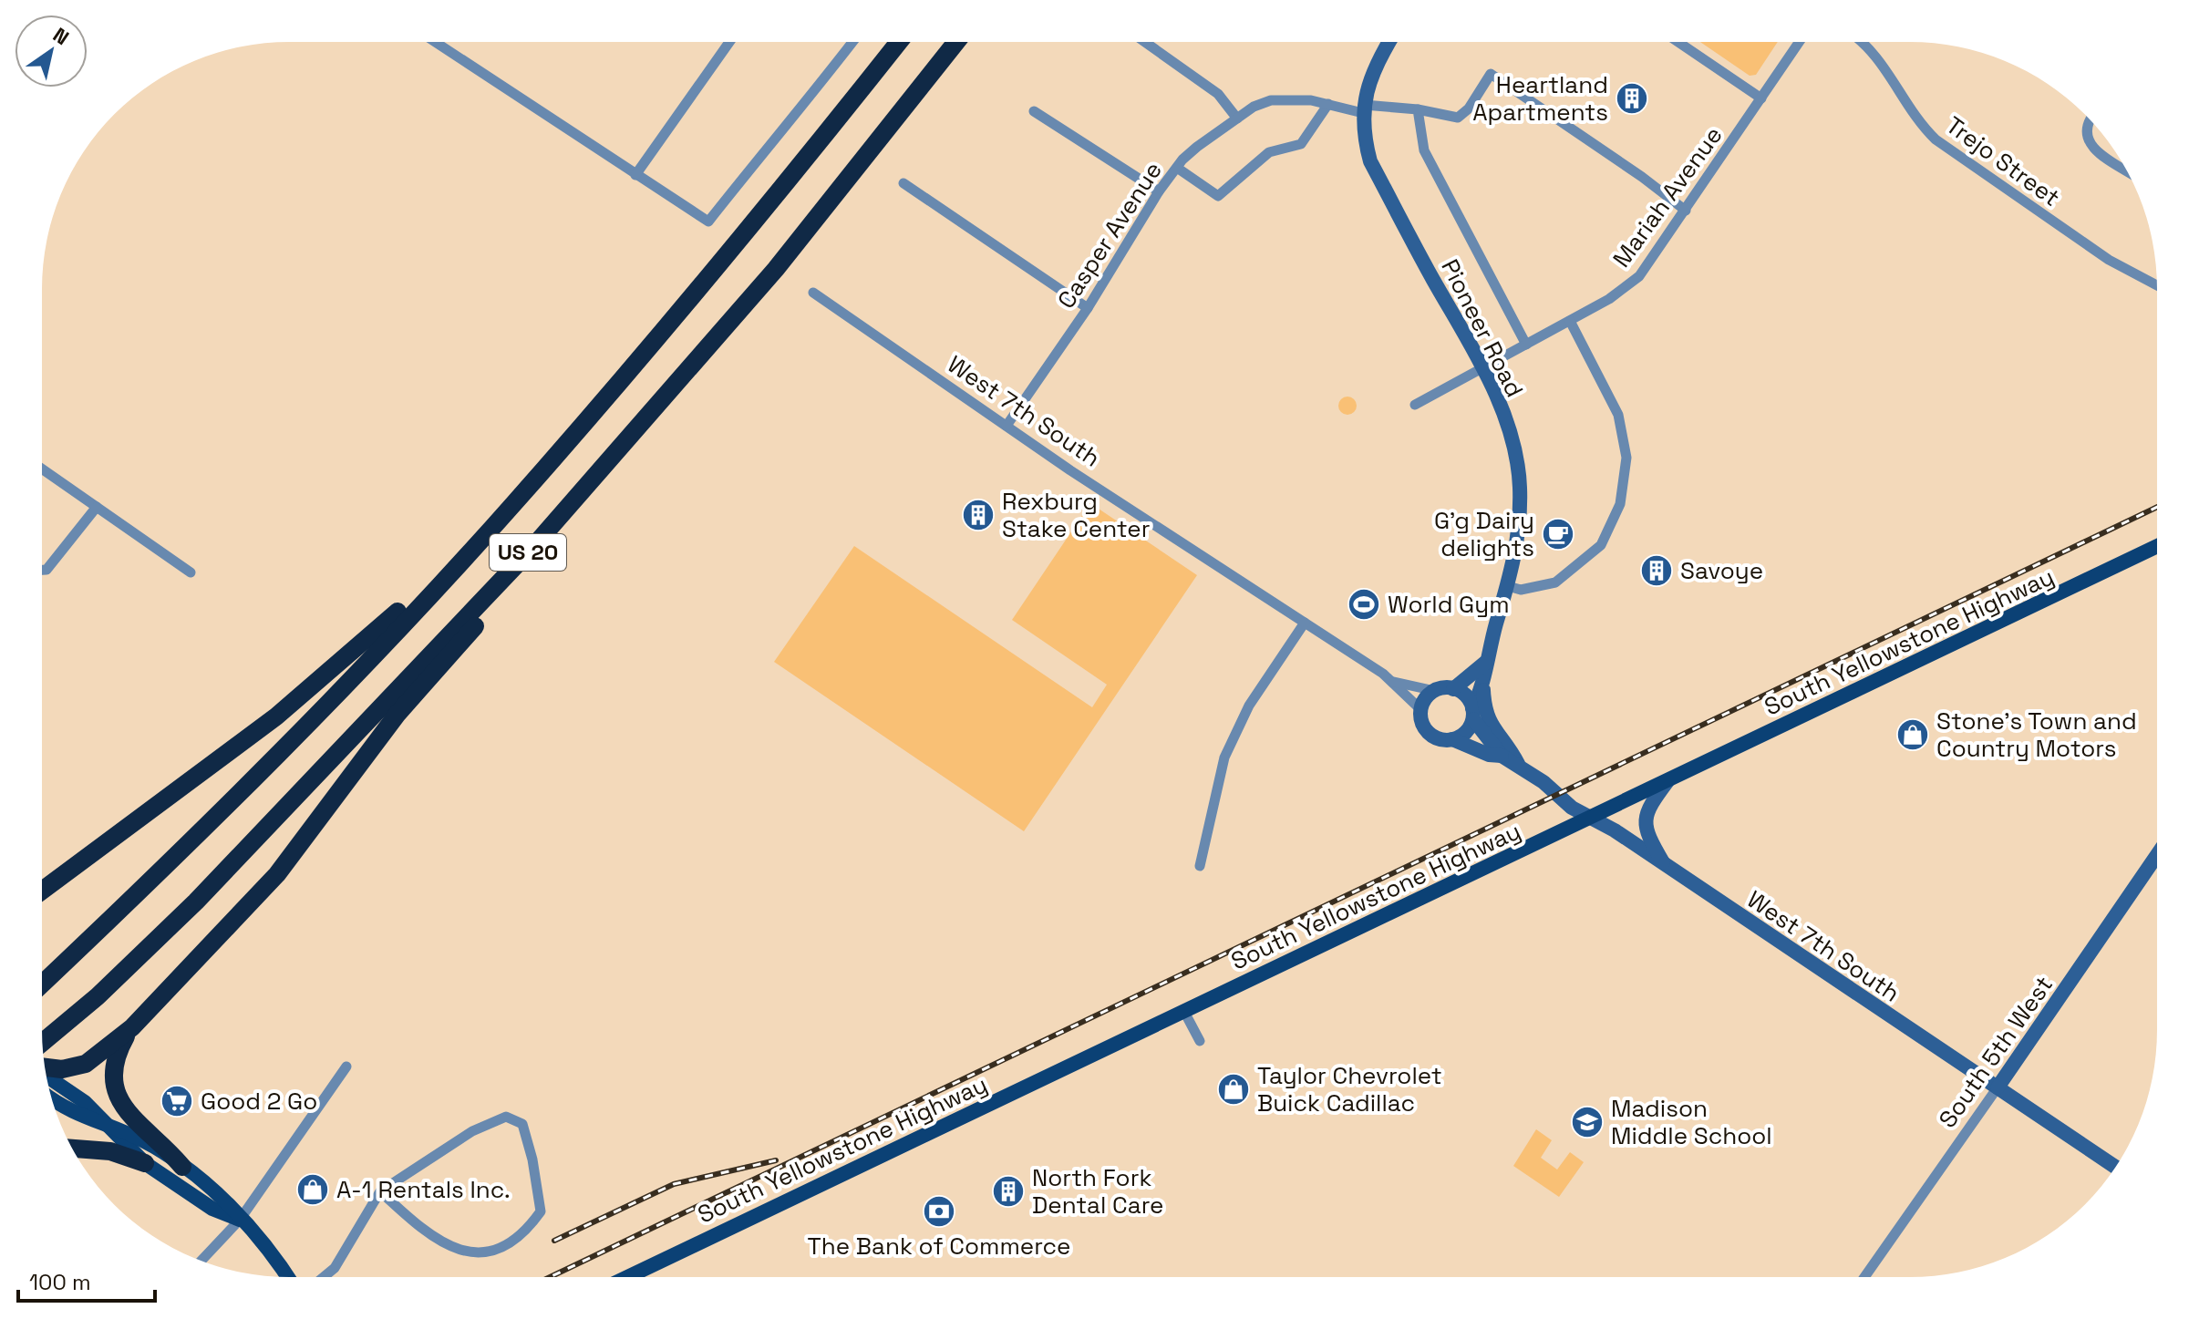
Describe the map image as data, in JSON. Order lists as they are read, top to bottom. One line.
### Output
{"streets":{"highway":["US 20"],"main road":["South Yellowstone Highway"],"street":["Trejo Street","Mariah Avenue","Casper Avenue","Pioneer Road","West 7th South","South 5th West"]},"crossings":[["Mariah Avenue","Casper Avenue"],["Mariah Avenue","Pioneer Road"],["Casper Avenue","Pioneer Road"],["Casper Avenue","West 7th South"],["Pioneer Road","West 7th South"],["West 7th South","South Yellowstone Highway"],["West 7th South","South 5th West"]],"places":{"building":["Heartland Apartments","Rexburg Stake Center","Savoye","North Fork Dental Care"],"cafe":["G'g Dairy delights"],"sports":["World Gym"],"shop":["Stone's Town and Country Motors","Taylor Chevrolet Buick Cadillac","A-1 Rentals Inc."],"supermarket":["Good 2 Go"],"school or university":["Madison Middle School"],"bank":["The Bank of Commerce"]},"scale_bar":"100 m","north":"top right"}
